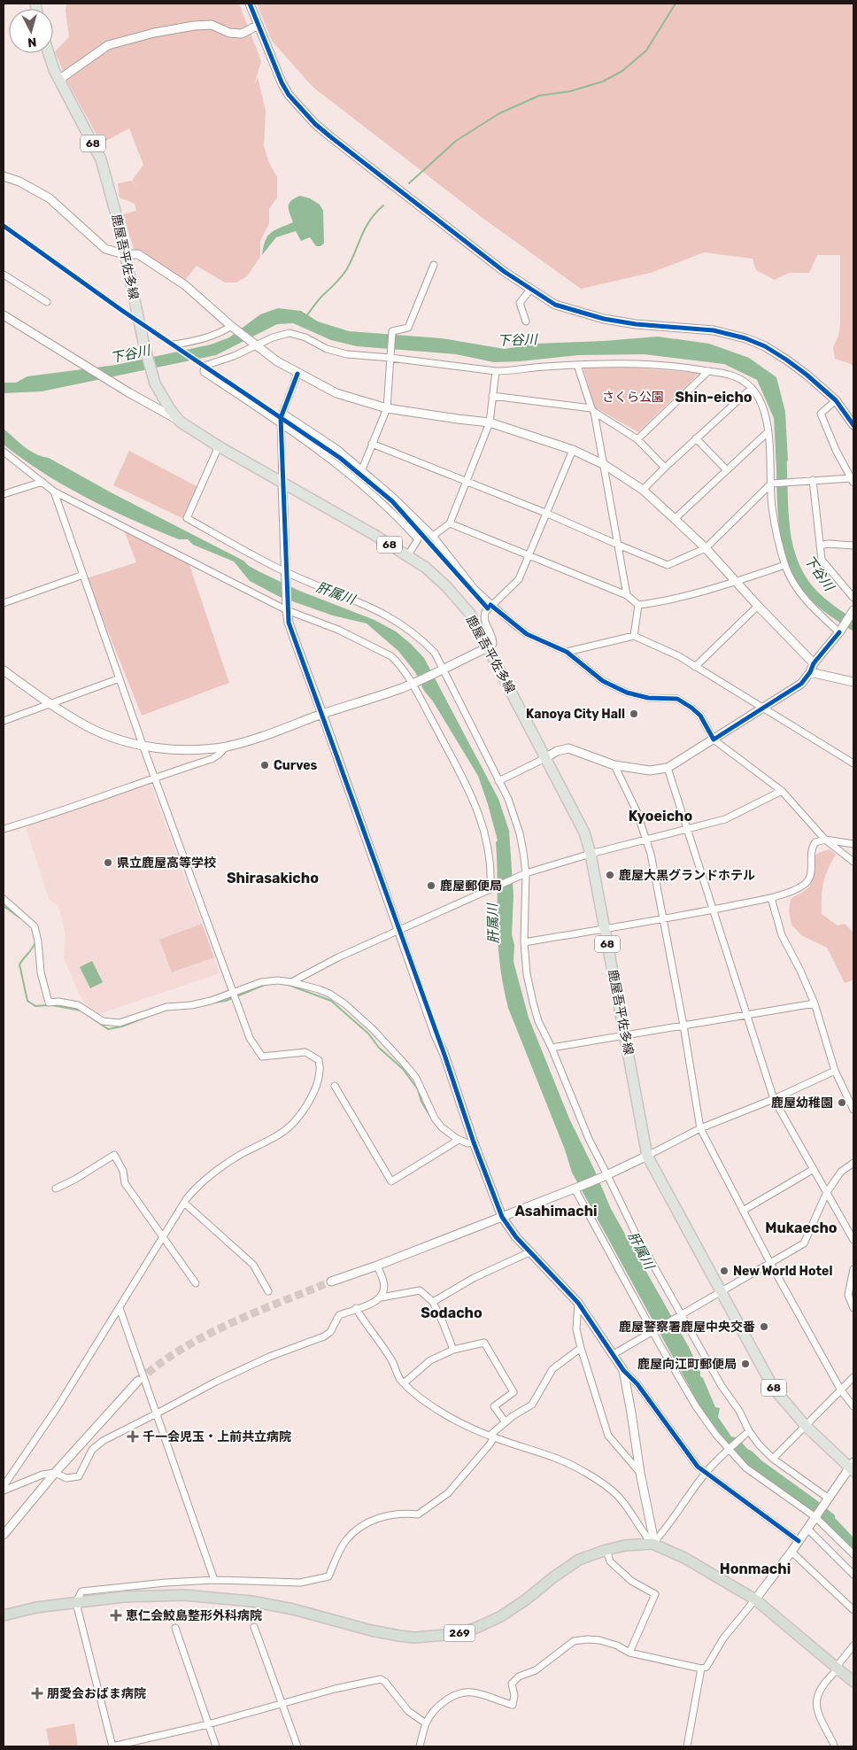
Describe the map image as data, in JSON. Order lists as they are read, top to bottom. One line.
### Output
{"streets":{"highway":["269"],"main road":["68","鹿屋吾平佐多線"]},"districts":["Shin-eicho","Kyoeicho","Shirasakicho","Asahimachi","Mukaecho","Sodacho","Honmachi"],"water":["下谷川","肝属川"],"parks":["さくら公園"],"places":{"other":["Kanoya City Hall","Curves","県立鹿屋高等学校","鹿屋大黒グランドホテル","鹿屋郵便局","鹿屋幼稚園","New World Hotel","鹿屋警察署鹿屋中央交番","鹿屋向江町郵便局"],"health":["千一会児玉・上前共立病院","恵仁会鮫島整形外科病院","朋愛会おばま病院"]},"north":"bottom"}
